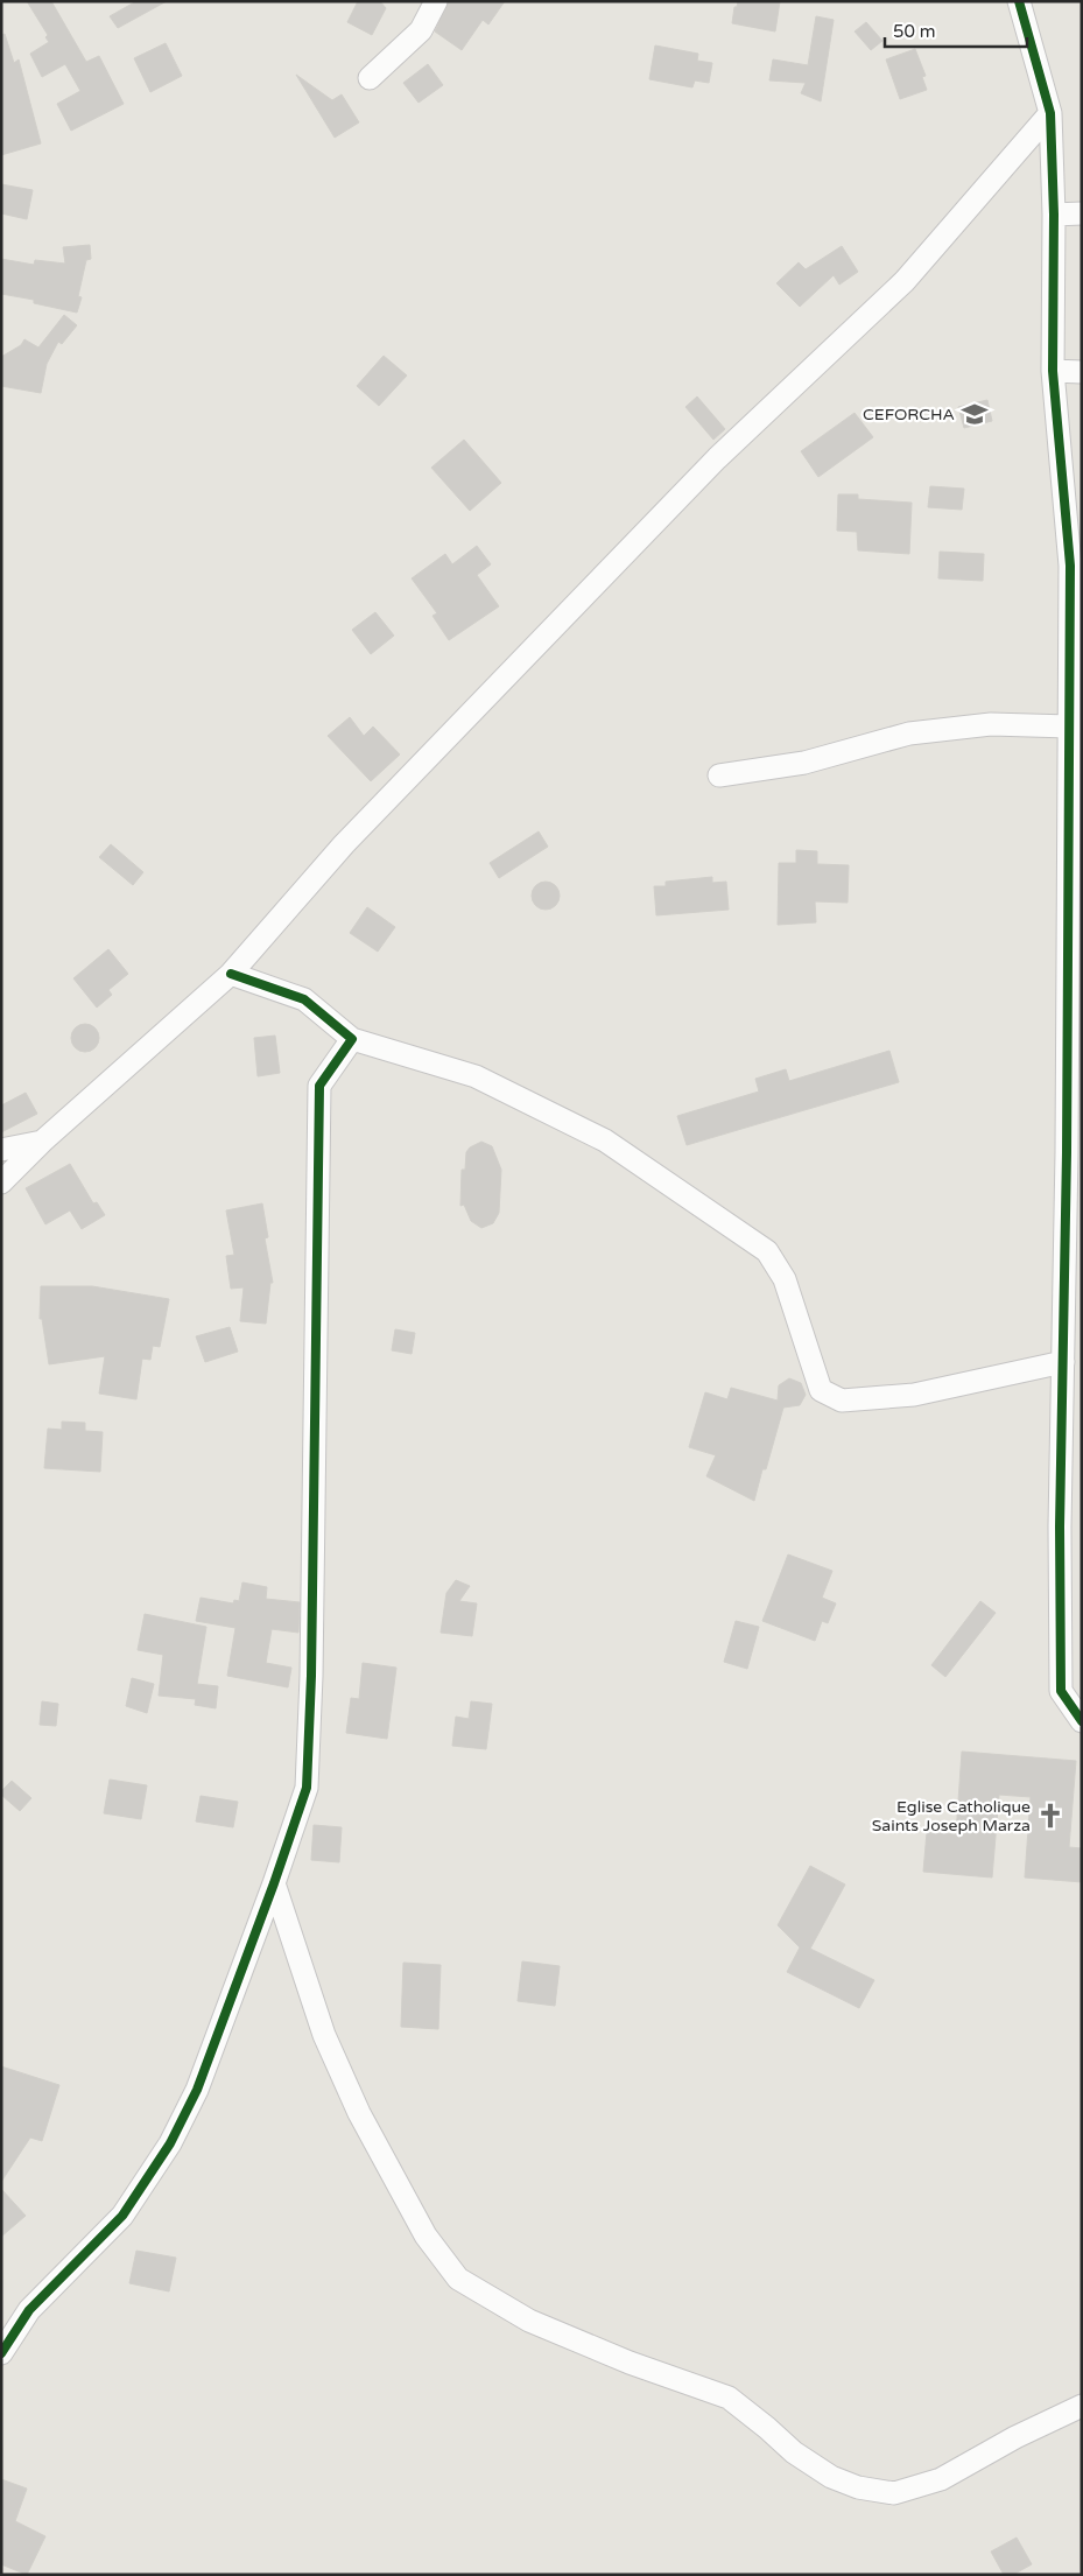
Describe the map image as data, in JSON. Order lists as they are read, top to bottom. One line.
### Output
{"places":{"school or university":["CEFORCHA"],"church":["Eglise Catholique Saints Joseph Marza"]},"scale_bar":"50 m"}
